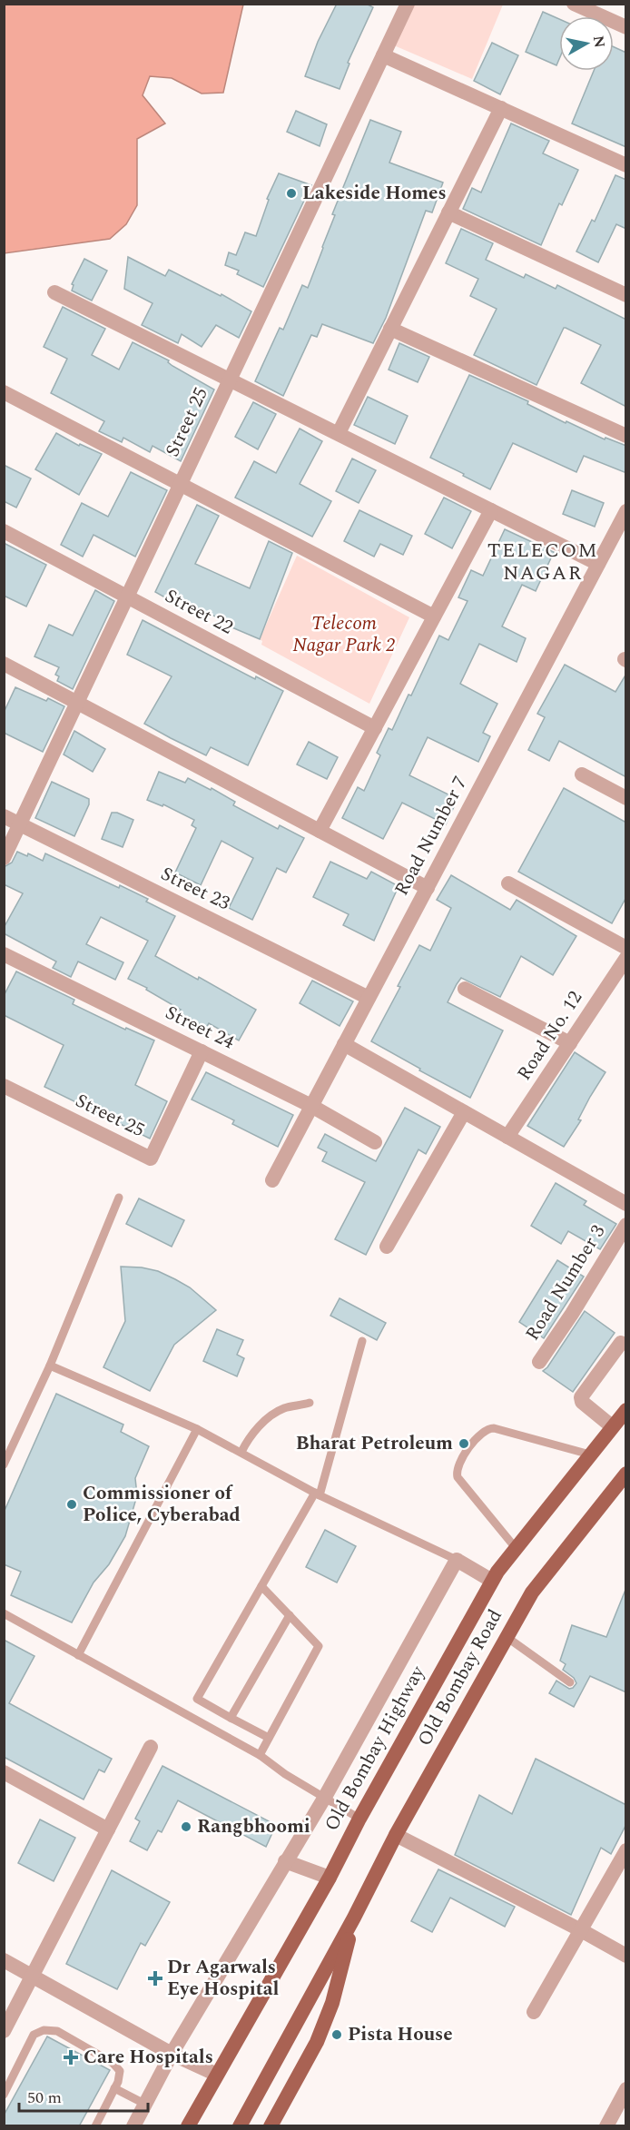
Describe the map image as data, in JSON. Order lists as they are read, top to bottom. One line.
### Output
{"streets":{"main road":["Old Bombay Road","Old Bombay Highway"],"street":["Street 25","Street 22","Road Number 7","Street 23","Street 24","Road No. 12","Road Number 3"]},"crossings":[["Street 25","Street 22"],["Street 25","Street 23"],["Street 25","Street 24"],["Road Number 7","Street 23"],["Road Number 7","Street 24"]],"districts":["TELECOM NAGAR"],"parks":["Telecom Nagar Park 2"],"places":{"other":["Lakeside Homes","Bharat Petroleum","Commissioner of Police, Cyberabad","Rangbhoomi","Pista House"],"health":["Dr Agarwals Eye Hospital","Care Hospitals"]},"scale_bar":"50 m","north":"right"}
